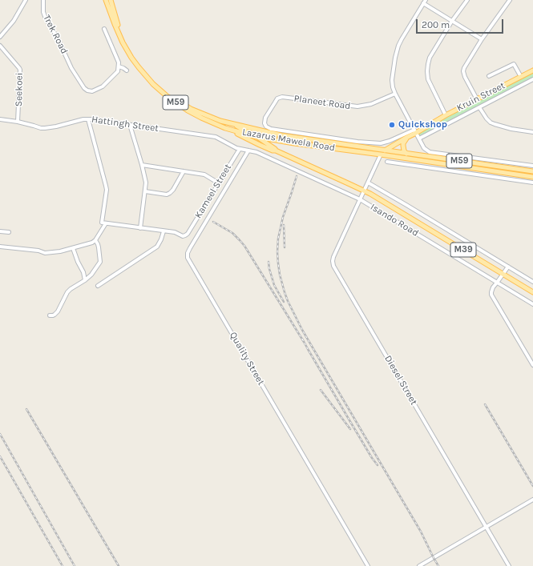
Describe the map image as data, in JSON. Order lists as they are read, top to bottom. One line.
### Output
{"streets":{"main road":["Kruin Street","M59","Lazarus Mawela Road","Isando Road","M39"],"street":["Trek Road","Seekoei","Planeet Road","Hattingh Street","Kameel Street","Quality Street","Diesel Street"]},"crossings":[["Seekoei","Hattingh Street"],["Kruin Street","Planeet Road"],["Kruin Street","Lazarus Mawela Road"],["Kruin Street","Diesel Street"],["Hattingh Street","Kameel Street"],["Hattingh Street","Isando Road"],["Hattingh Street","Quality Street"],["Lazarus Mawela Road","Isando Road"],["Lazarus Mawela Road","M39"],["Lazarus Mawela Road","Diesel Street"],["Isando Road","M39"],["Isando Road","Quality Street"],["Isando Road","Diesel Street"]],"places":["Quickshop"],"scale_bar":"200 m"}
